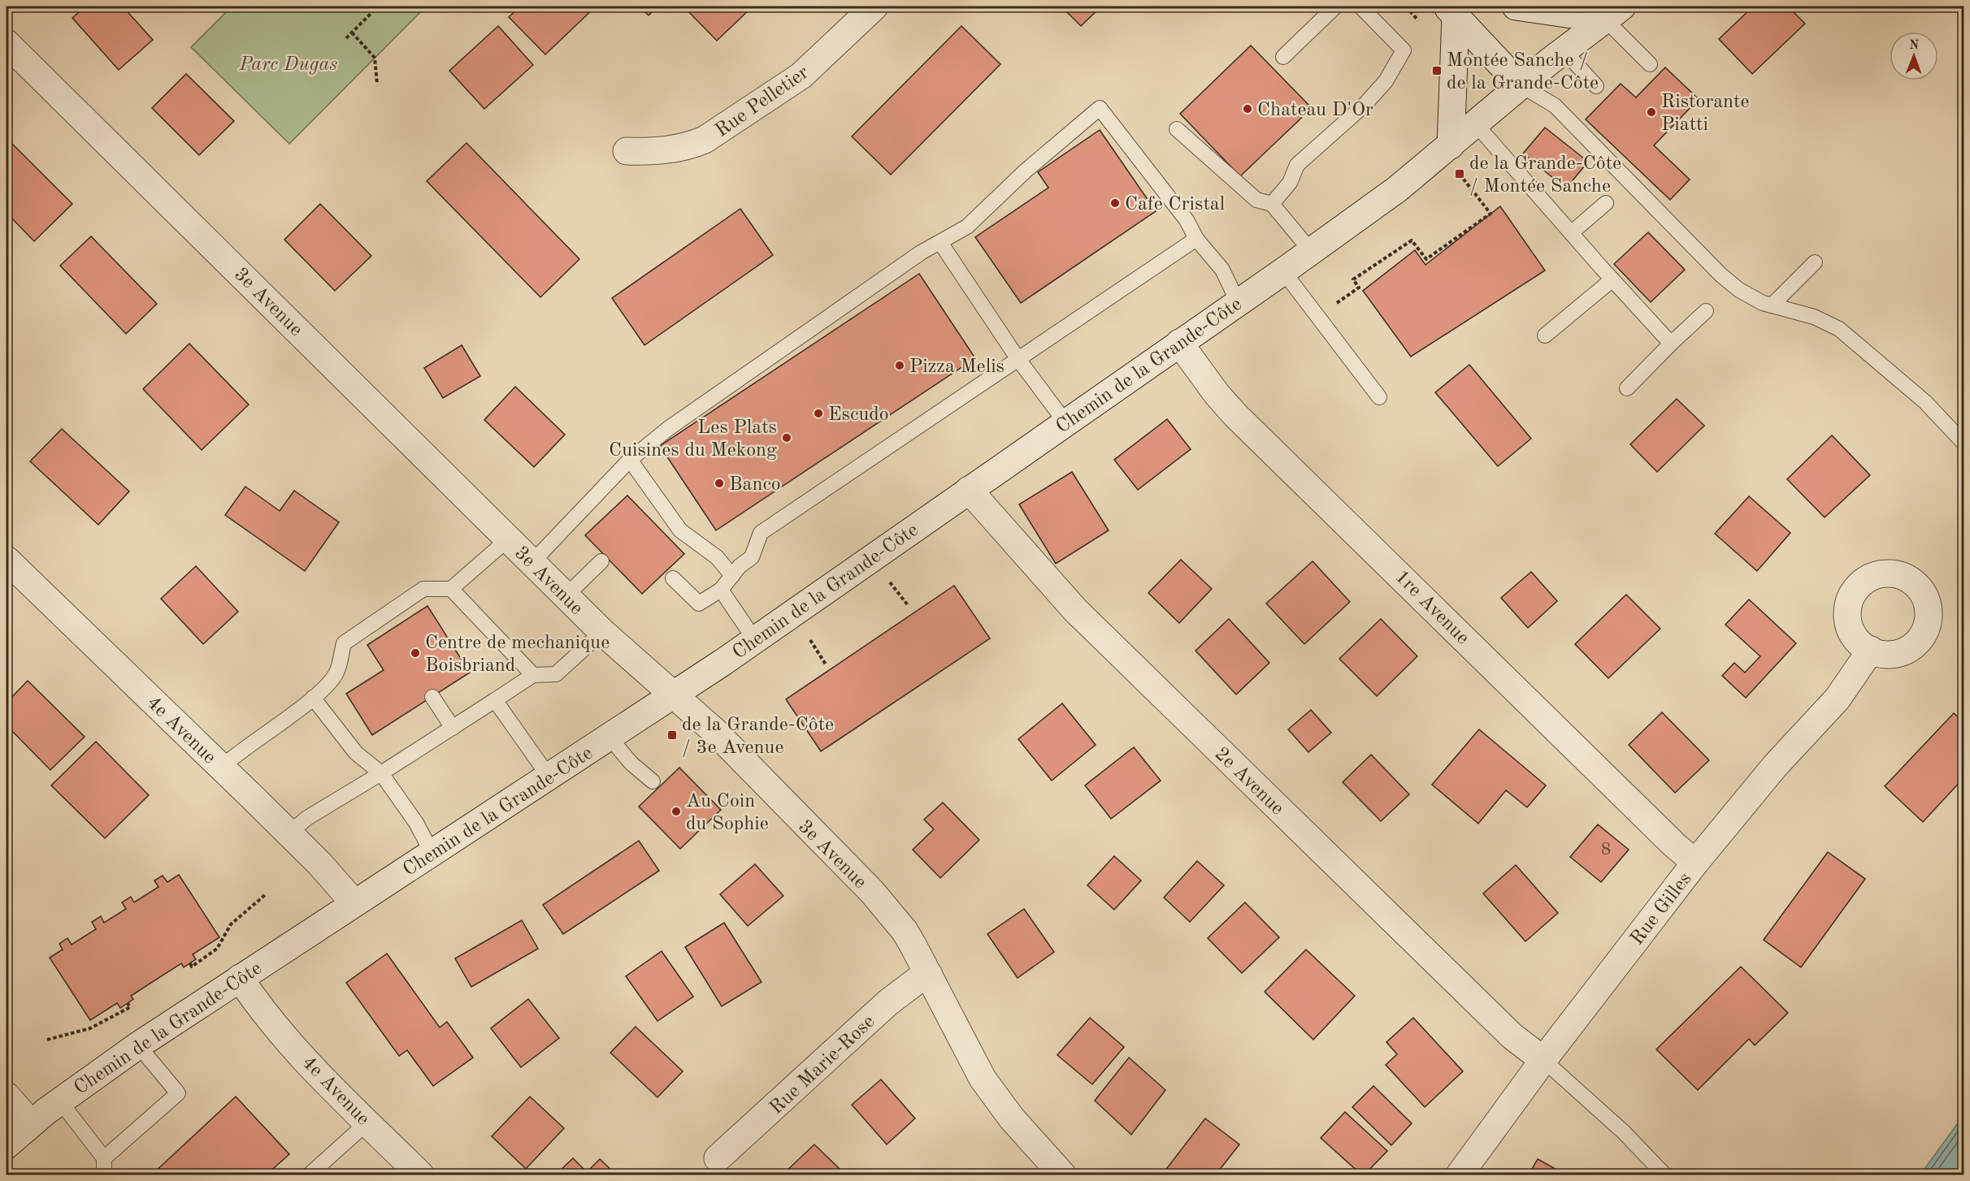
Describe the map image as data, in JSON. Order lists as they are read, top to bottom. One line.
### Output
{"streets":{"street":["Rue Pelletier","3e Avenue","Chemin de la Grande-Côte","1re Avenue","4e Avenue","2e Avenue","Rue Gilles","Rue Marie-Rose"]},"crossings":[["3e Avenue","Chemin de la Grande-Côte"],["3e Avenue","Rue Marie-Rose"],["Chemin de la Grande-Côte","1re Avenue"],["Chemin de la Grande-Côte","4e Avenue"],["Chemin de la Grande-Côte","2e Avenue"],["1re Avenue","Rue Gilles"],["2e Avenue","Rue Gilles"]],"parks":["Parc Dugas"],"places":{"transit":["Montée Sanche / de la Grande-Côte","de la Grande-Côte / Montée Sanche","de la Grande-Côte / 3e Avenue"],"other":["Chateau D'Or","Ristorante Piatti","Cafe Cristal","Pizza Melis","Escudo","Les Plats Cuisines du Mekong","Banco","Centre de mechanique Boisbriand","Au Coin du Sophie"]},"house_numbers":["8"],"north":"top"}
